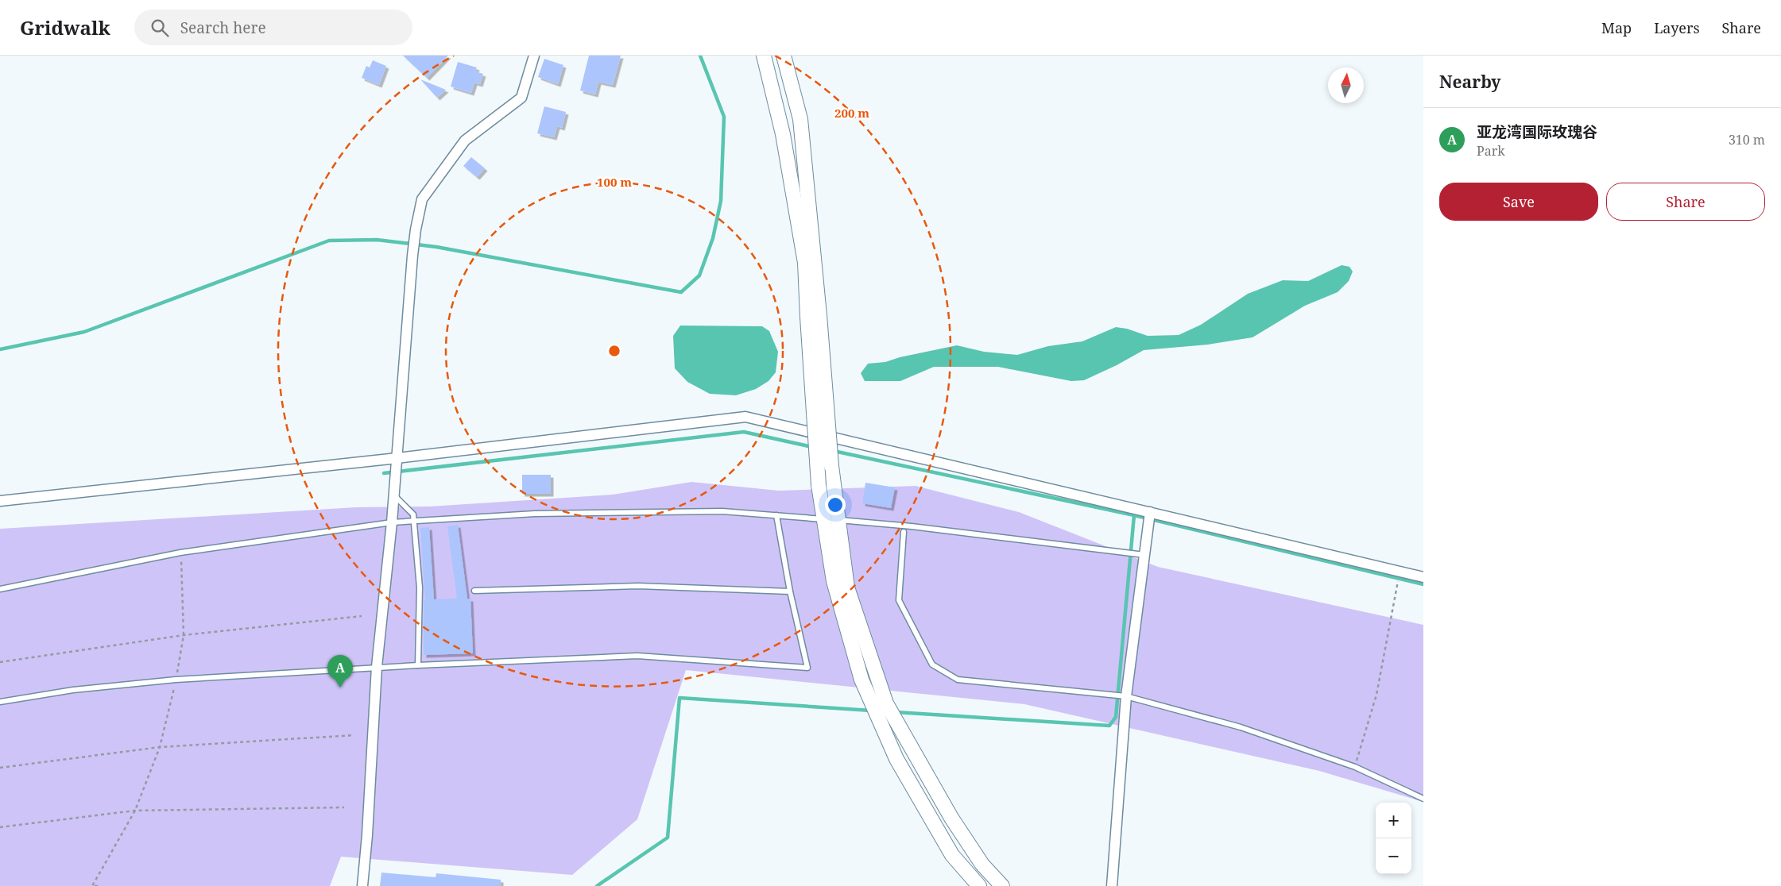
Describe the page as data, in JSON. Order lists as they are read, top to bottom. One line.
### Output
{"north":"top","page":{"header":"Gridwalk","search":"Search here","nav":["Map","Layers","Share"],"heading":"Nearby","list":[{"mark":"A","name":"亚龙湾国际玫瑰谷","note":"Park","value":"310 m"}],"buttons":["Save","Share"],"pins":"A","map_buttons":["+","−"]},"rings":["200 m","100 m"]}
